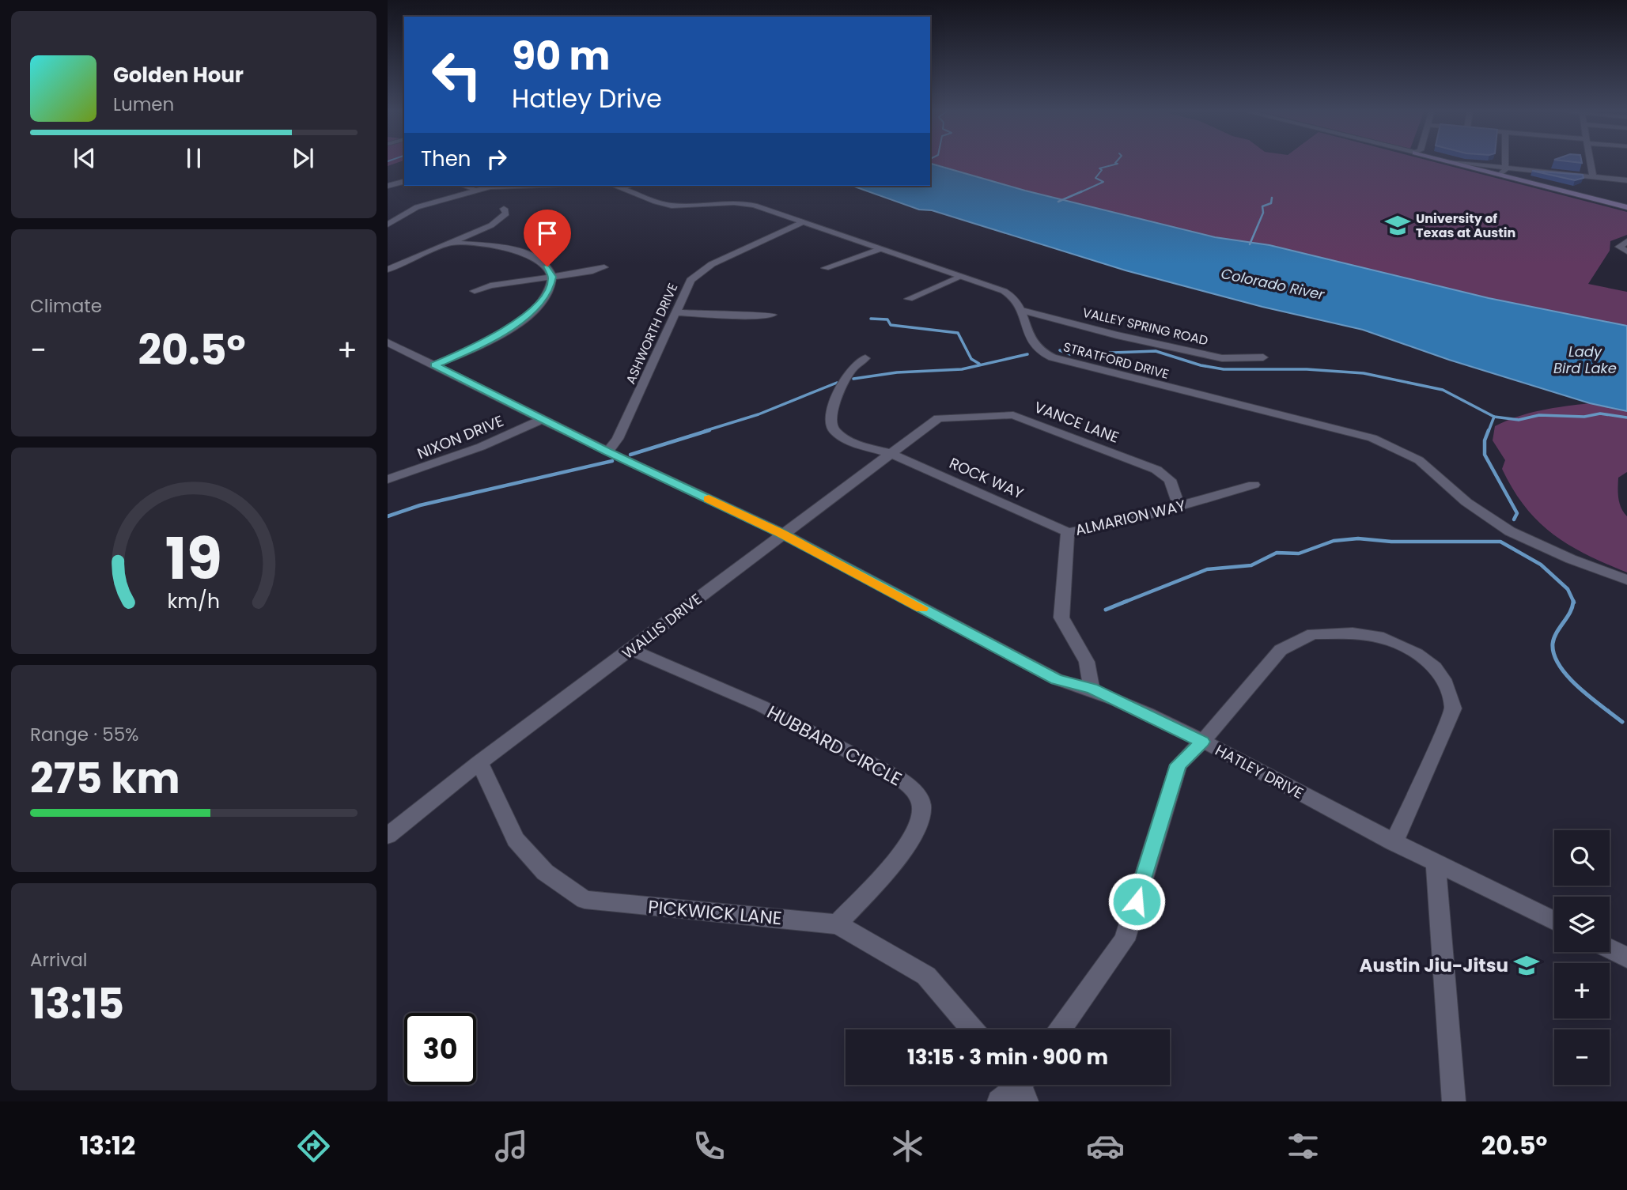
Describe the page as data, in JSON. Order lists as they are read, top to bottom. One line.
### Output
{"streets":{"street":["VALLEY SPRING ROAD","ASHWORTH DRIVE","STRATFORD DRIVE","VANCE LANE","NIXON DRIVE","ROCK WAY","ALMARION WAY","WALLIS DRIVE","HUBBARD CIRCLE","HATLEY DRIVE","PICKWICK LANE"]},"crossings":[["VALLEY SPRING ROAD","STRATFORD DRIVE"],["ASHWORTH DRIVE","STRATFORD DRIVE"],["ASHWORTH DRIVE","HATLEY DRIVE"],["VANCE LANE","ALMARION WAY"],["VANCE LANE","WALLIS DRIVE"],["NIXON DRIVE","HATLEY DRIVE"],["ROCK WAY","ALMARION WAY"],["ROCK WAY","WALLIS DRIVE"],["ALMARION WAY","HATLEY DRIVE"],["WALLIS DRIVE","HUBBARD CIRCLE"],["WALLIS DRIVE","HATLEY DRIVE"],["WALLIS DRIVE","PICKWICK LANE"],["HUBBARD CIRCLE","PICKWICK LANE"]],"water":["Colorado River","Lady Bird Lake"],"places":{"school or university":["University of Texas at Austin","Austin Jiu-Jitsu"]},"page":{"turn":["90 m","Hatley Drive"],"song":["Golden Hour","Lumen"],"then":"Then","tile":["Climate",["Range · 55%","275 km"],["Arrival","13:15"]],"heat":["−","20.5°","+"],"map_buttons":["+","−"],"limit":"30","trip":"13:15 · 3 min · 900 m","tabs":["13:12","20.5°"],"gauge":["19","km/h"]}}
